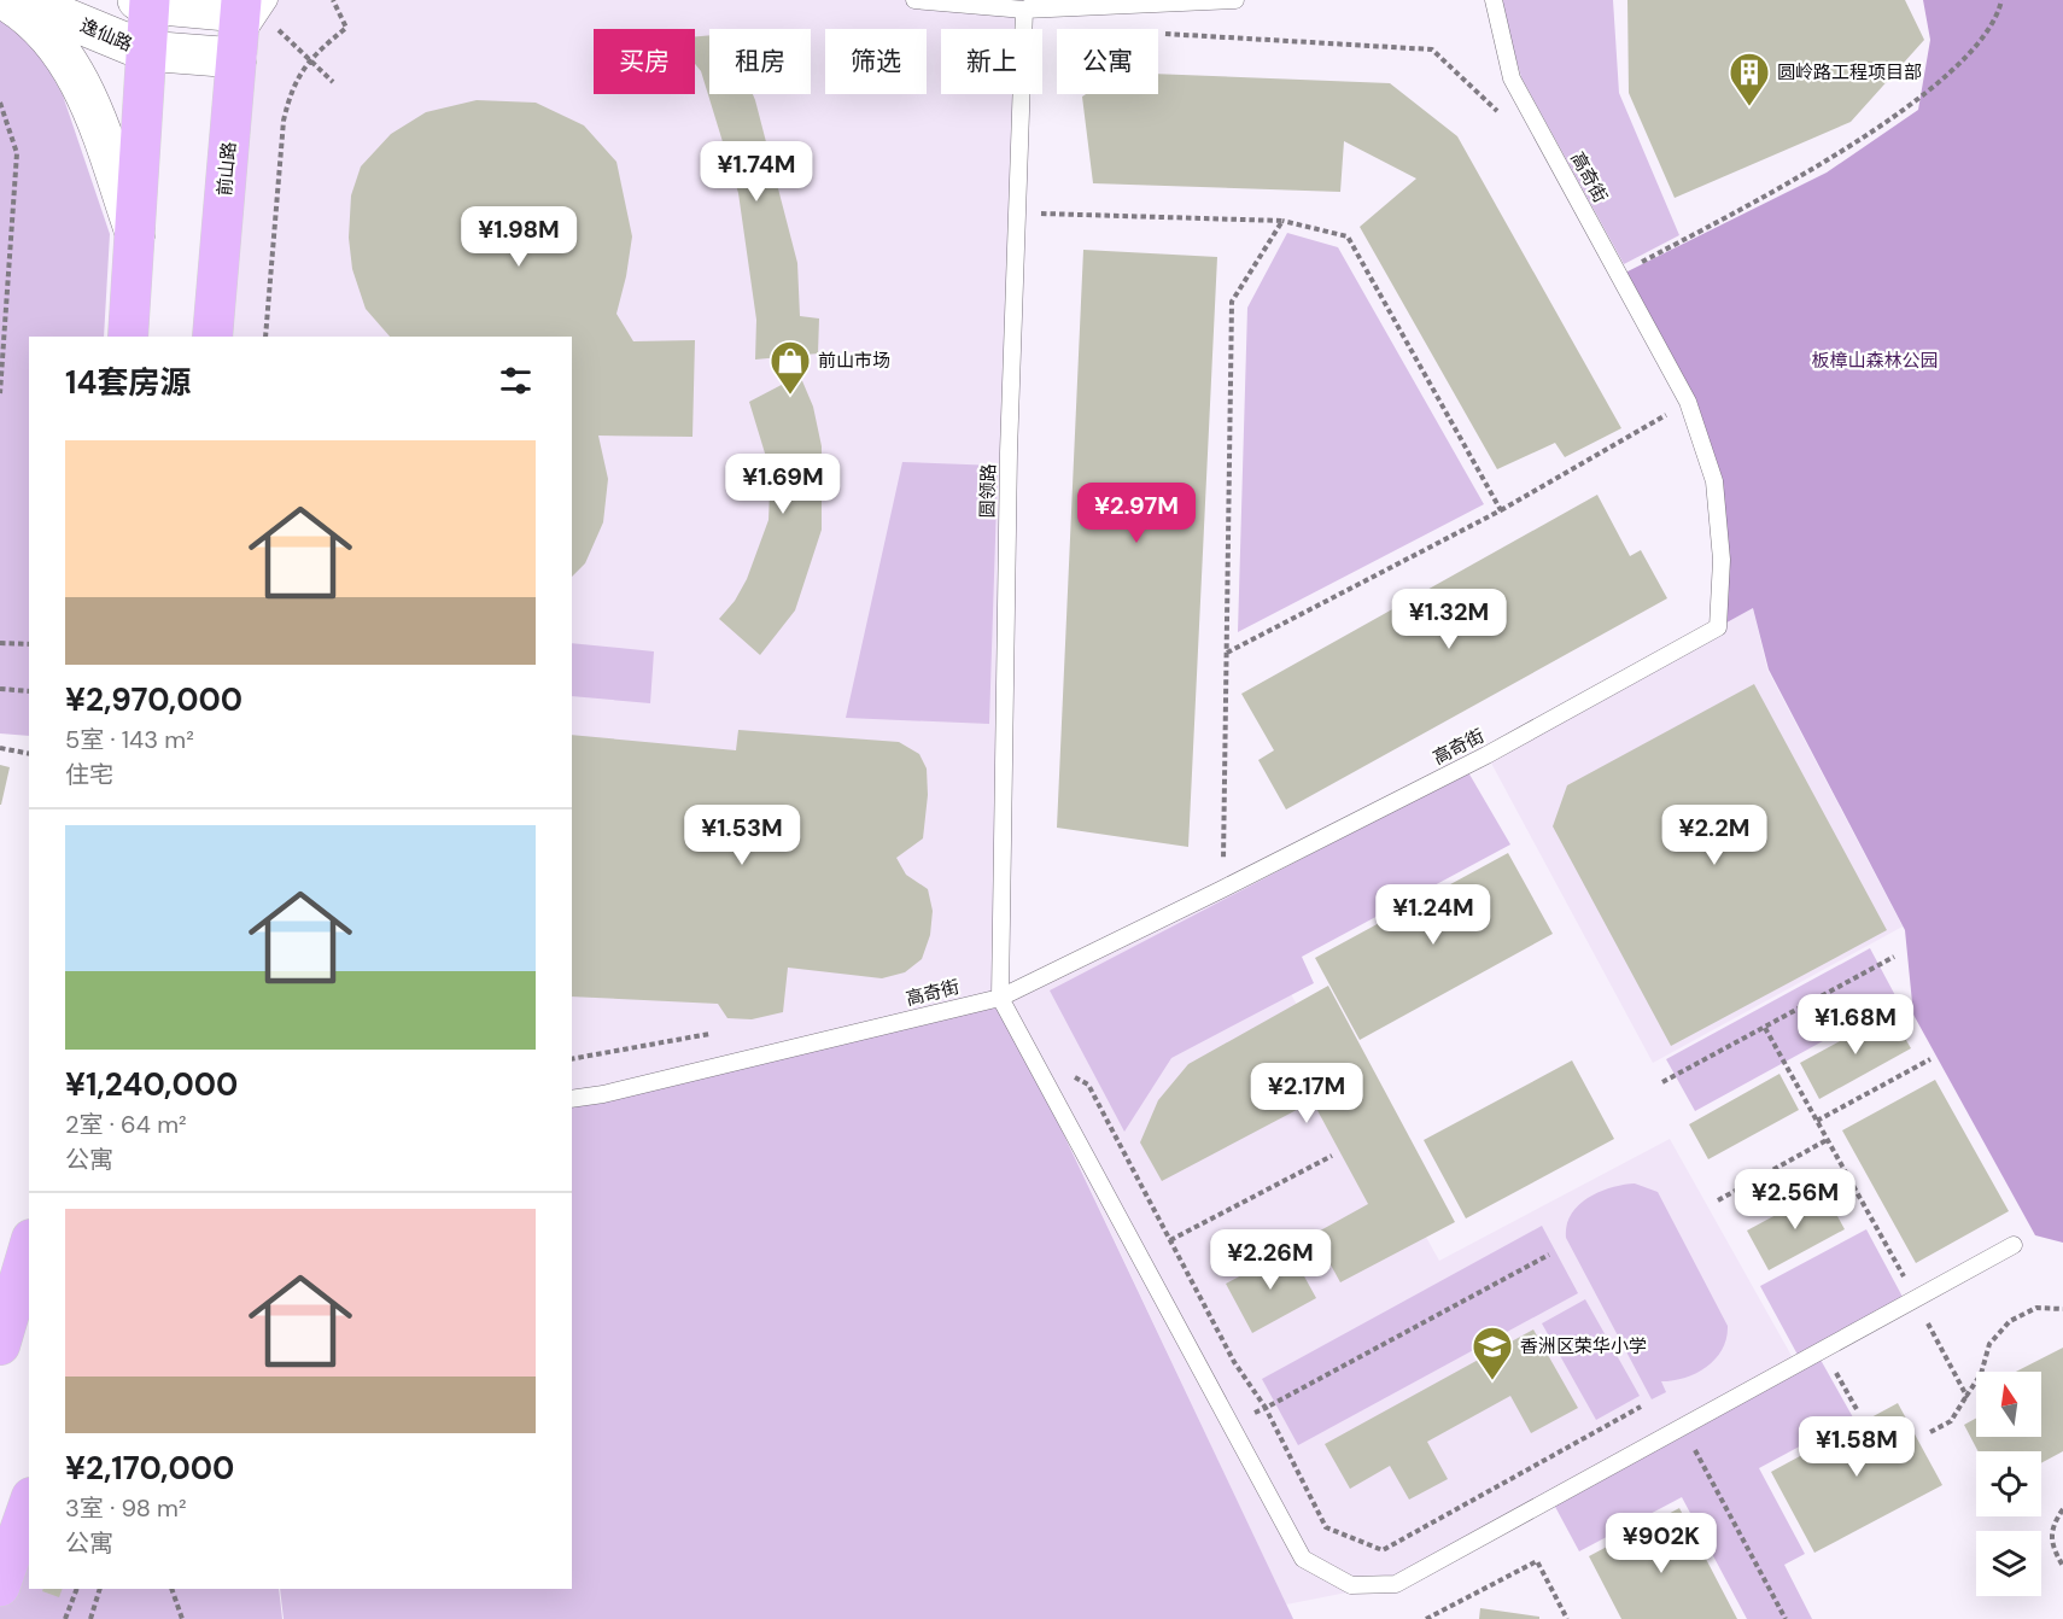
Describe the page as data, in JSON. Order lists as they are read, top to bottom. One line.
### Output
{"streets":{"main road":["逸仙路","前山路"],"lane":["高奇街","圆领路"]},"crossings":[["逸仙路","前山路"],["高奇街","圆领路"]],"parks":["板樟山森林公园"],"places":{"building":["圆岭路工程项目部"],"shop":["前山市场"],"school or university":["香洲区荣华小学"]},"north":"top","page":{"chip":["买房","租房","筛选","新上","公寓"],"price":["¥1.74M","¥1.98M","¥1.69M","¥2.97M","¥1.32M","¥1.53M","¥2.2M","¥1.24M","¥1.68M","¥2.17M","¥2.56M","¥2.26M","¥1.58M","¥902K"],"heading":"14套房源","list":[{"name":"¥2,970,000","note":"5室 · 143 m² · 住宅"},{"name":"¥1,240,000","note":"2室 · 64 m² · 公寓"},{"name":"¥2,170,000","note":"3室 · 98 m² · 公寓"}]}}
